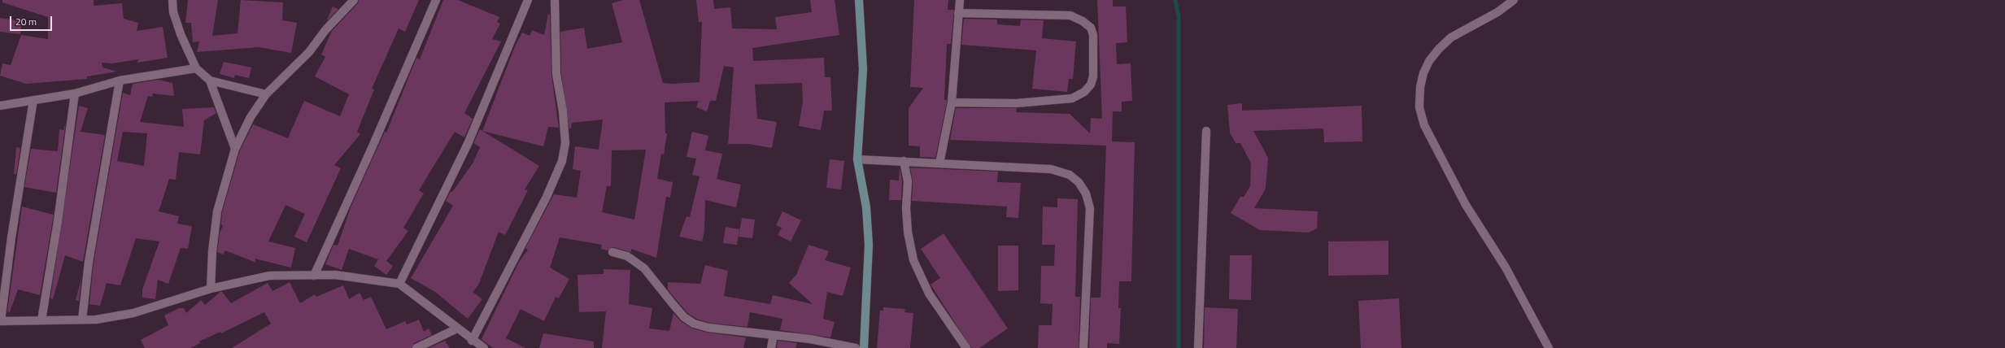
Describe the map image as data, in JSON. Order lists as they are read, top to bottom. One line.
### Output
{"scale_bar":"20 m"}
